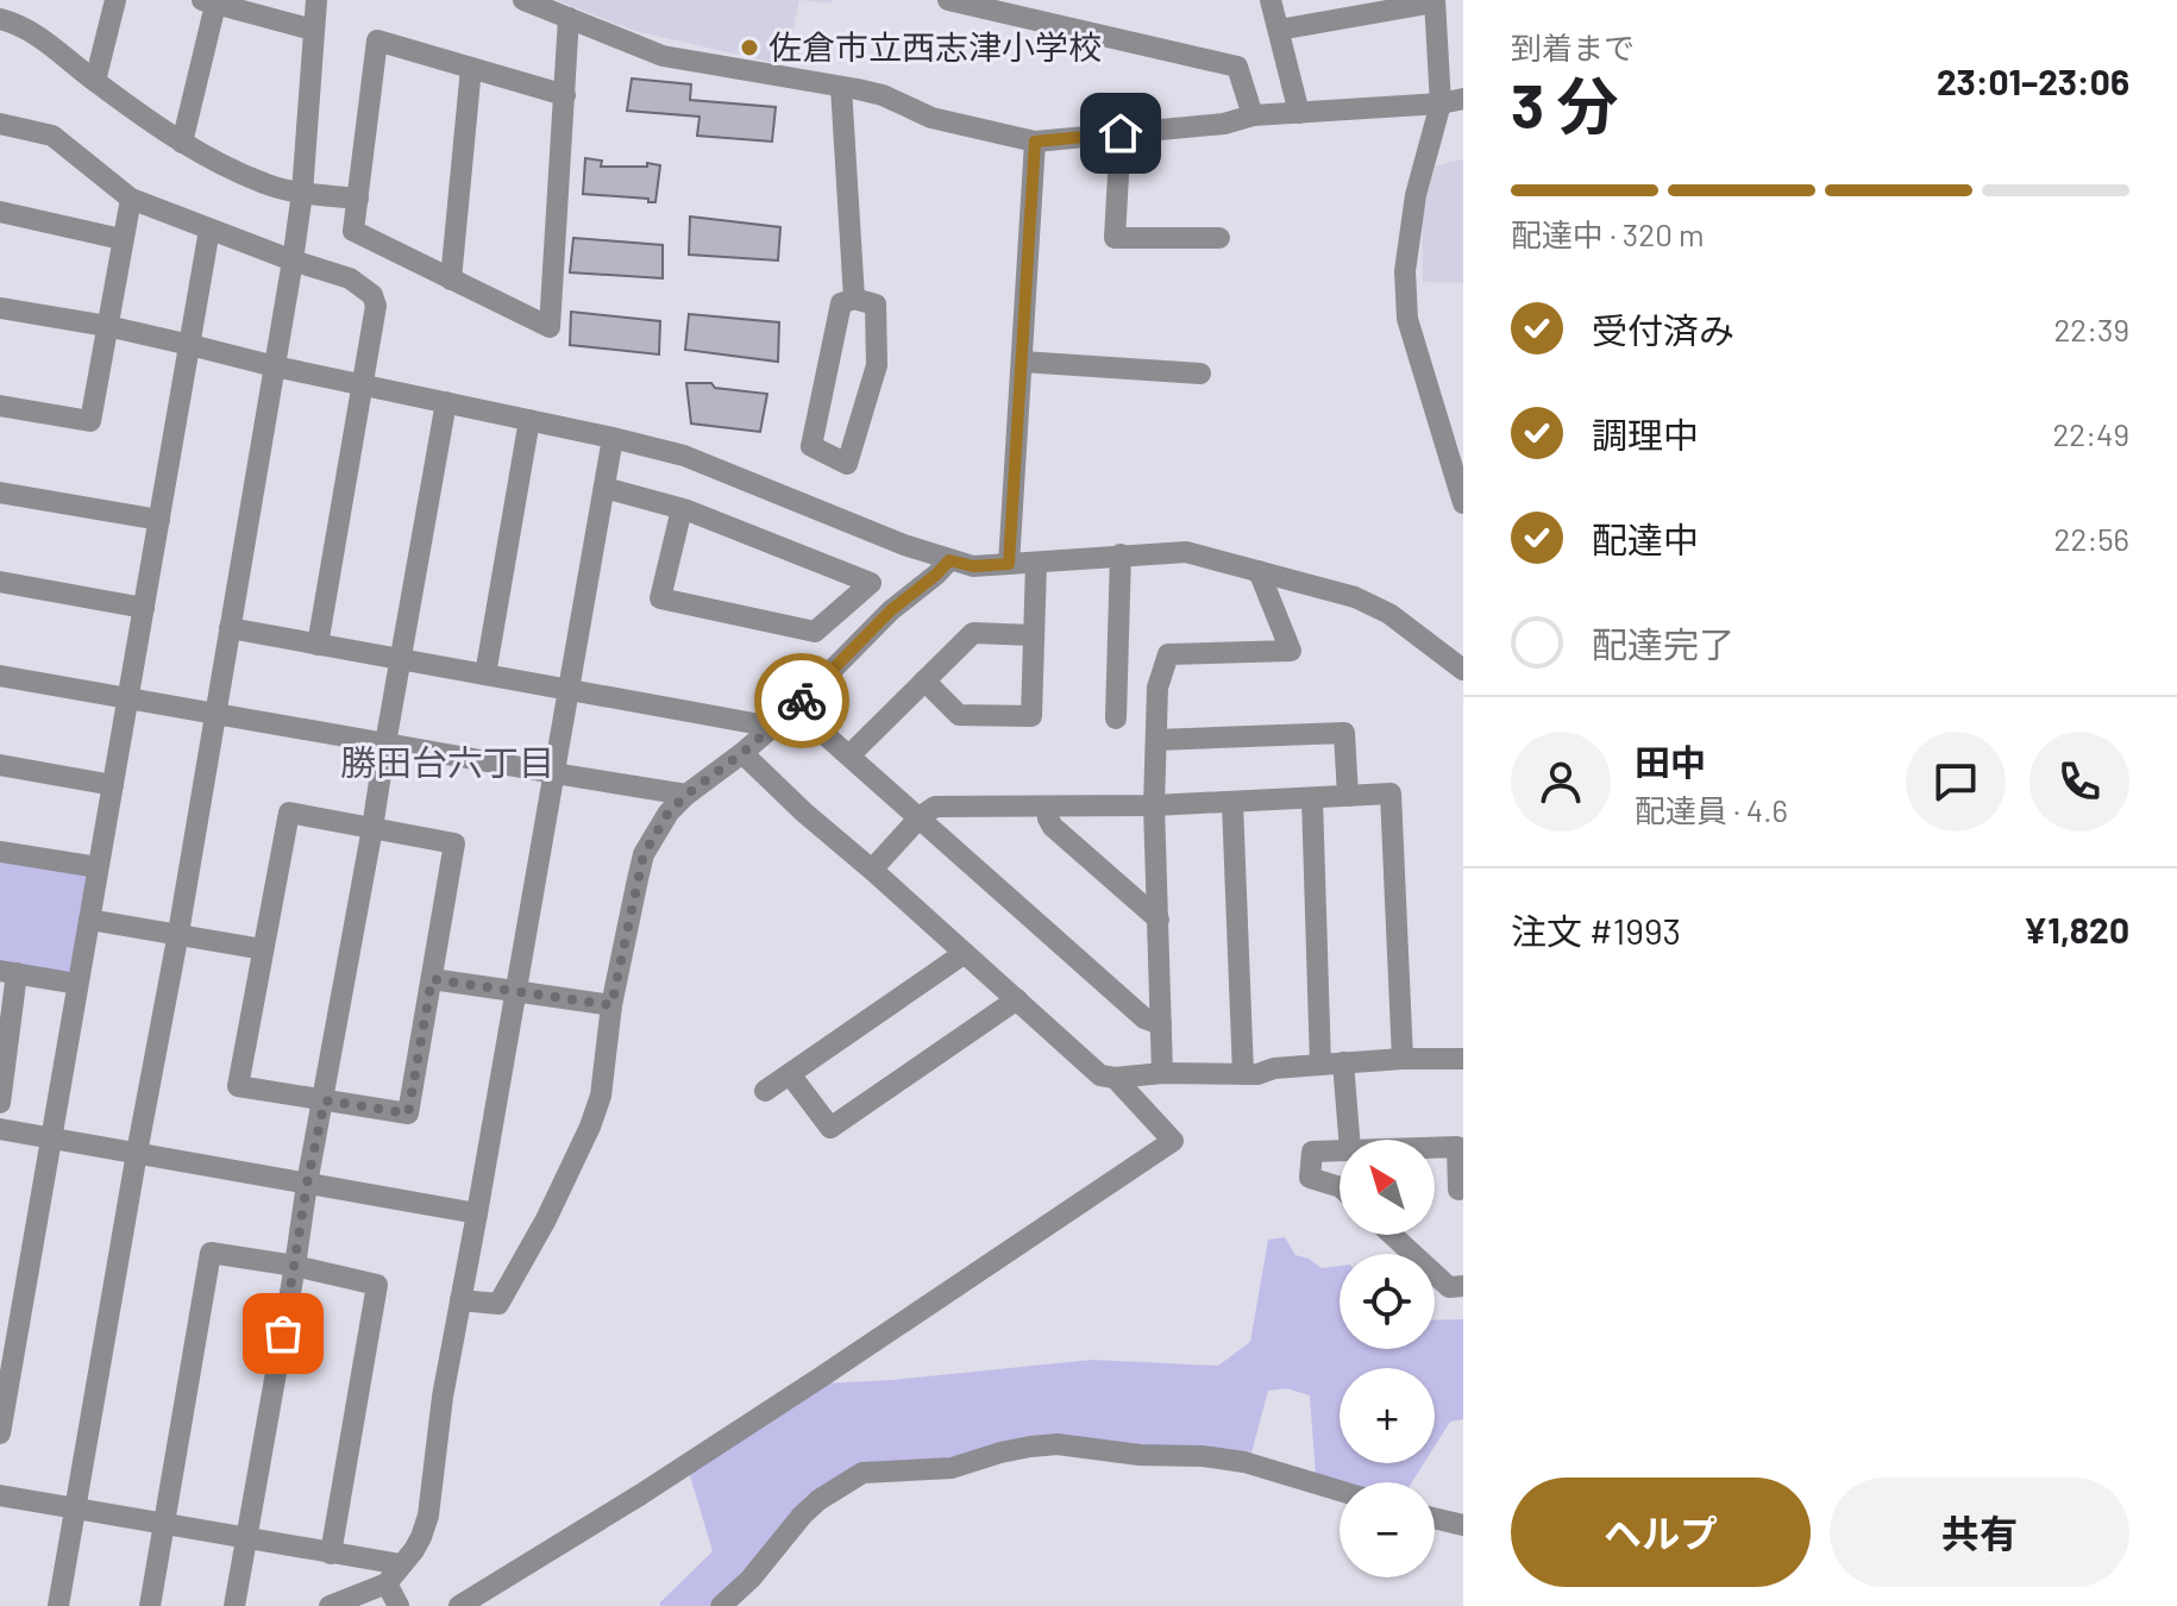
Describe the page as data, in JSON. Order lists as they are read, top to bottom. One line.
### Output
{"districts":["勝田台六丁目"],"places":["佐倉市立西志津小学校"],"north":"top left","page":{"heading":["3 分","到着まで","23:01–23:06"],"panel":["田中","配達員 · 4.6","注文 #1993","¥1,820"],"bar":"配達中 · 320 m","list":[["受付済み","22:39"],["調理中","22:49"],["配達中","22:56"],"配達完了"],"map_buttons":["+","−"],"buttons":["ヘルプ","共有"]}}
